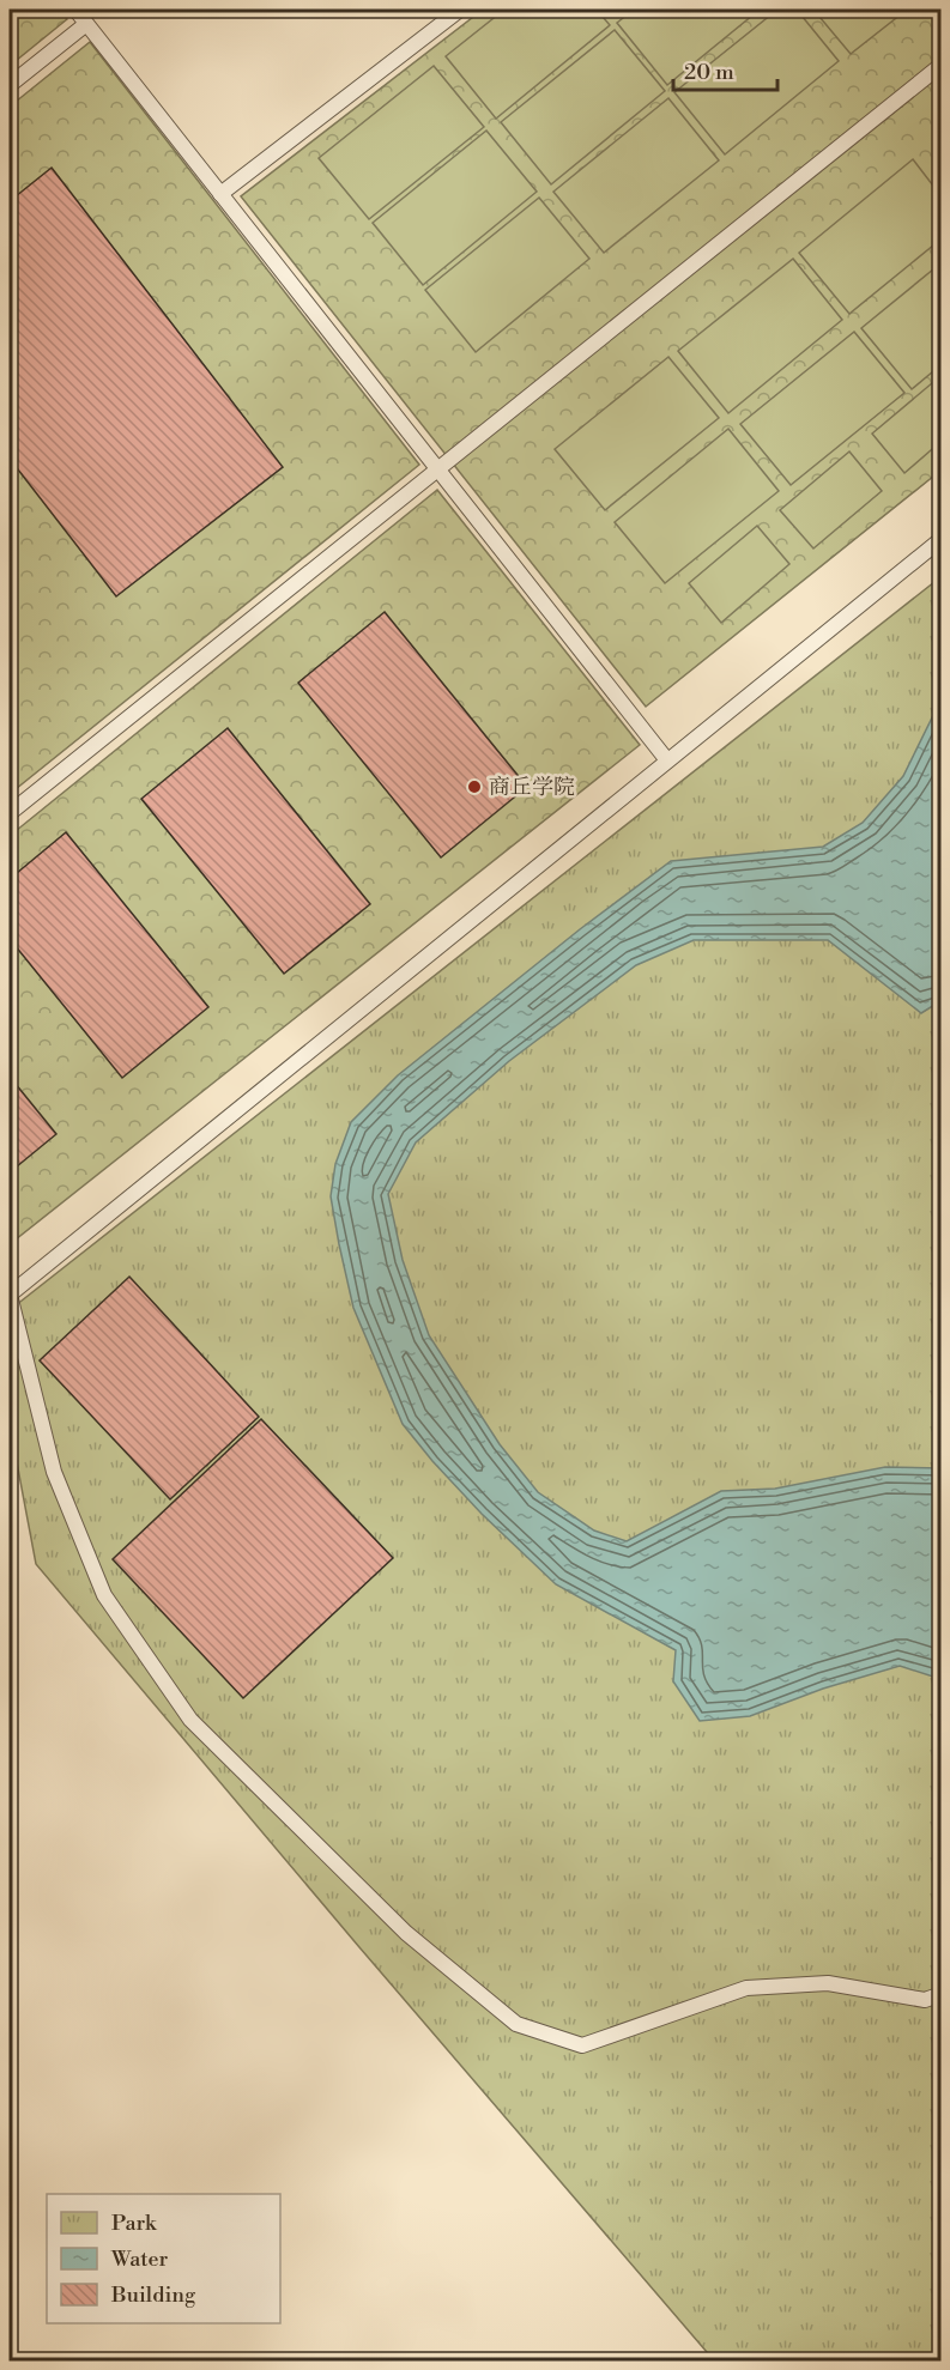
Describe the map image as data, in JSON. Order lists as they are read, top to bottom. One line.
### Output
{"places":["商丘学院"],"legend":["Park","Water","Building"],"scale_bar":"20 m"}
